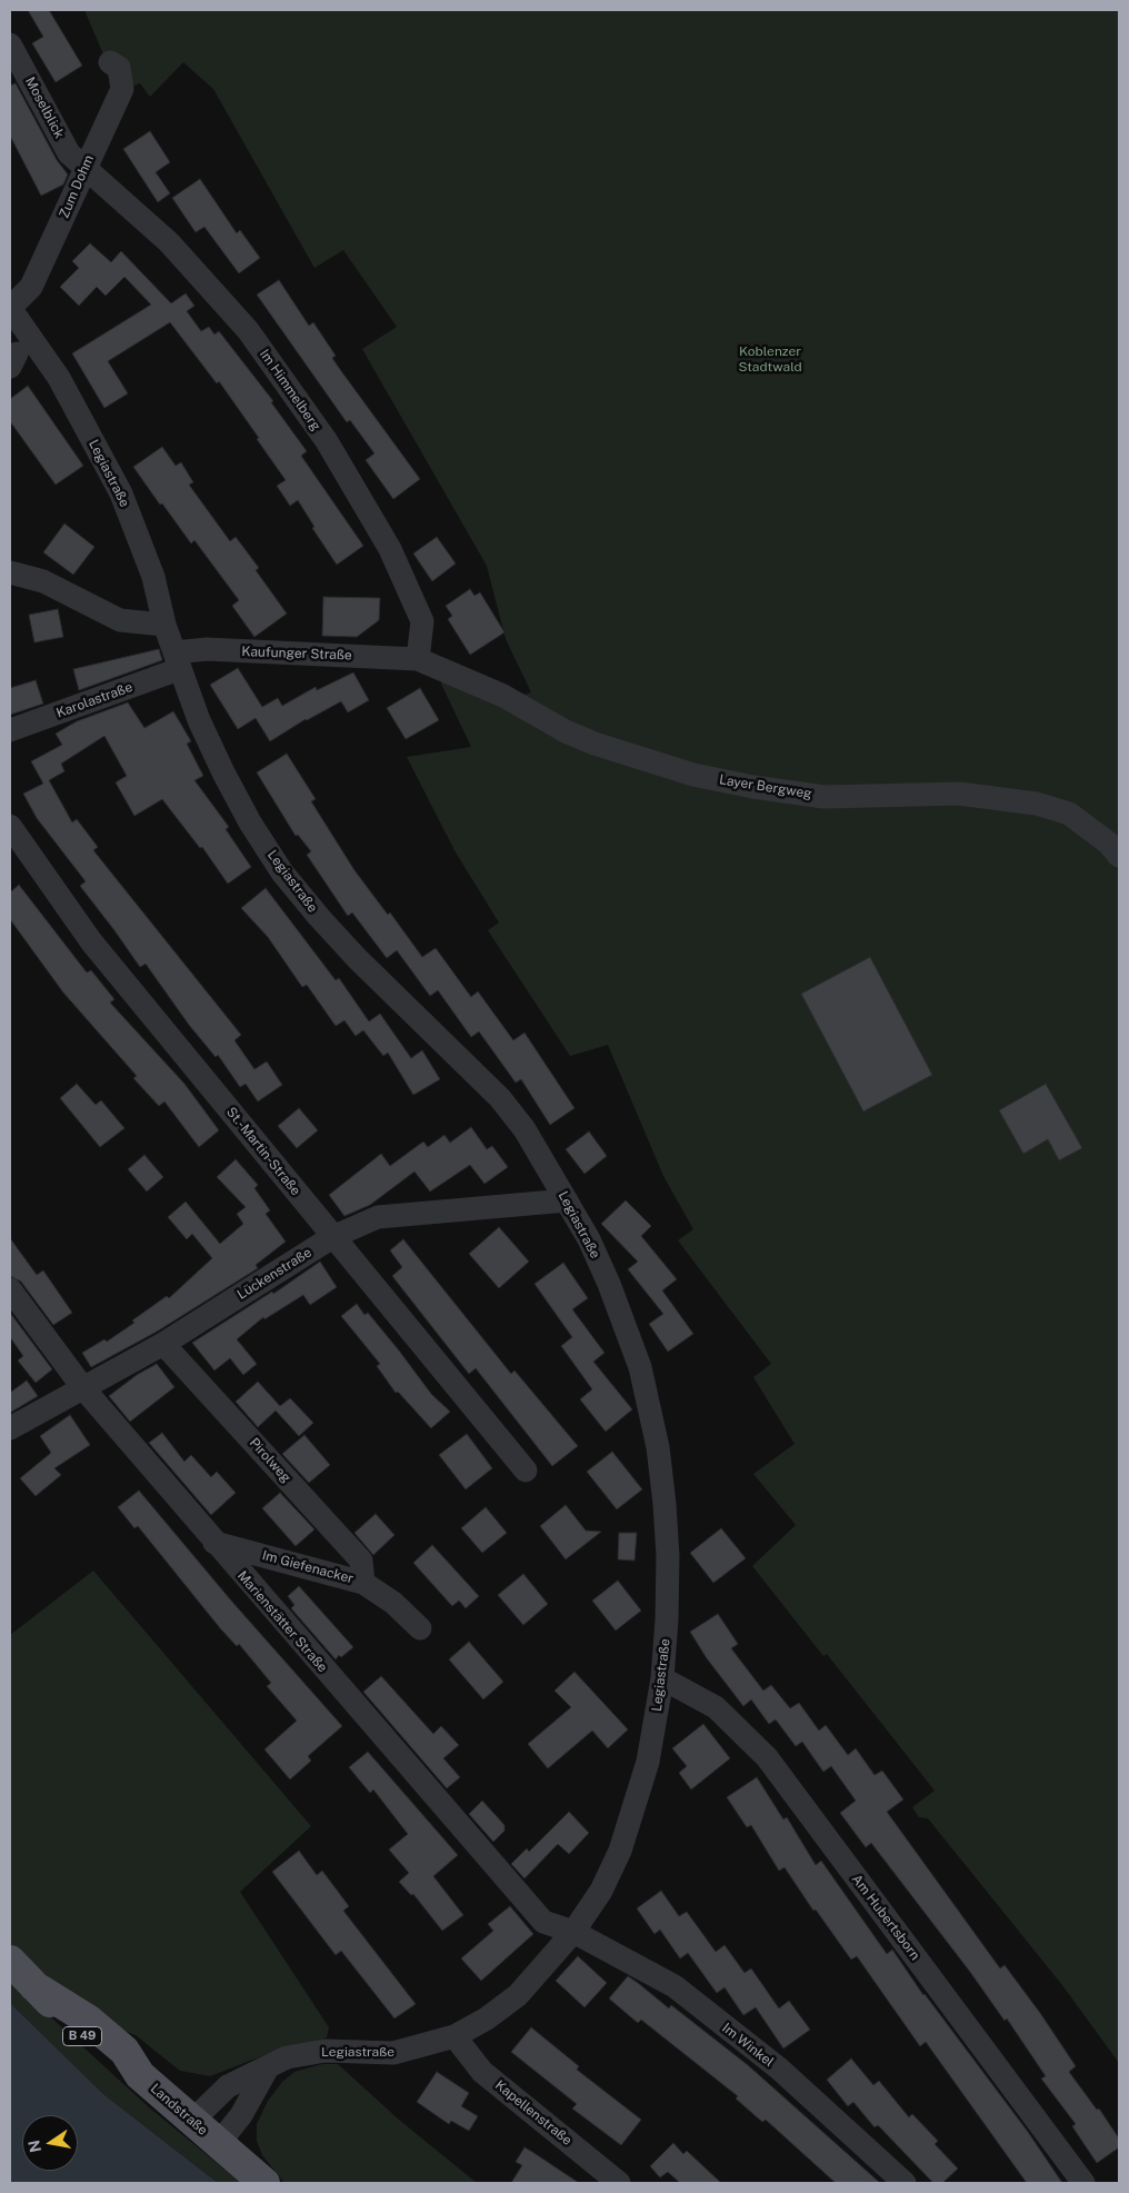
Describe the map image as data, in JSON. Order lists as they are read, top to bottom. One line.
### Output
{"streets":{"main road":["B 49","Landstraße"],"street":["Moselblick","Zum Dohm","Im Himmelberg","Legiastraße","Kaufunger Straße","Karolastraße","Layer Bergweg","St.-Martin-Straße","Lückenstraße","Pirolweg","Im Giefenacker","Marienstätter Straße","Am Hubertsborn","Im Winkel","Kapellenstraße"]},"crossings":[["Moselblick","Zum Dohm"],["Moselblick","Im Himmelberg"],["Zum Dohm","Im Himmelberg"],["Zum Dohm","Legiastraße"],["Im Himmelberg","Kaufunger Straße"],["Im Himmelberg","Layer Bergweg"],["Legiastraße","Kaufunger Straße"],["Legiastraße","Karolastraße"],["Legiastraße","Lückenstraße"],["Legiastraße","Marienstätter Straße"],["Legiastraße","Am Hubertsborn"],["Legiastraße","Im Winkel"],["Legiastraße","Landstraße"],["Legiastraße","Kapellenstraße"],["Kaufunger Straße","Karolastraße"],["Kaufunger Straße","Layer Bergweg"],["St.-Martin-Straße","Lückenstraße"],["Lückenstraße","Pirolweg"],["Lückenstraße","Marienstätter Straße"],["Pirolweg","Im Giefenacker"],["Im Giefenacker","Marienstätter Straße"],["Marienstätter Straße","Im Winkel"],["B 49","Landstraße"]],"parks":["Koblenzer Stadtwald"],"north":"left"}
